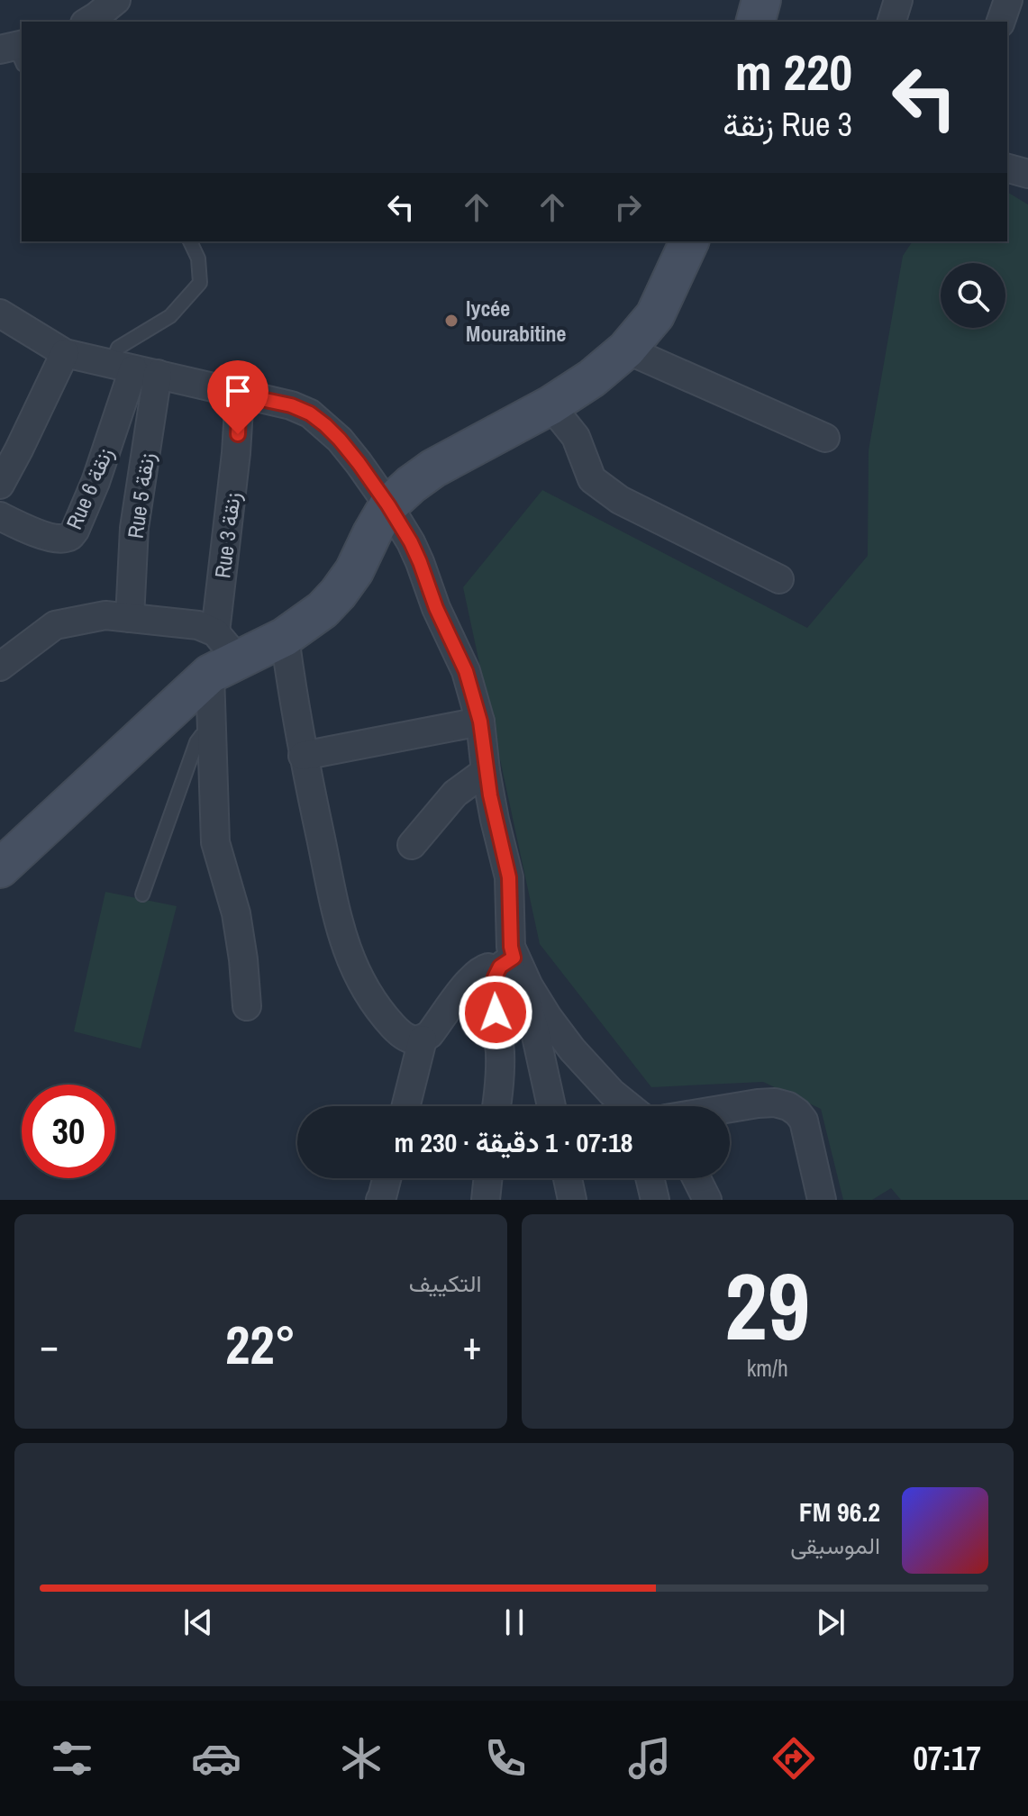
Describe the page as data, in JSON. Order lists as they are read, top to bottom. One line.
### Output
{"streets":{"street":["Rue 6 زنقة","Rue 5 زنقة","Rue 3 زنقة"]},"crossings":[["Rue 6 زنقة","Rue 5 زنقة"]],"places":["lycée Mourabitine"],"page":{"turn":["220 m","Rue 3 زنقة"],"limit":"30","trip":"07:18 · 1 دقيقة · 230 m","tile":[["29","km/h"],"التكييف"],"heat":["−","22°","+"],"song":["96.2 FM","الموسيقى"],"tabs":"07:17"}}
